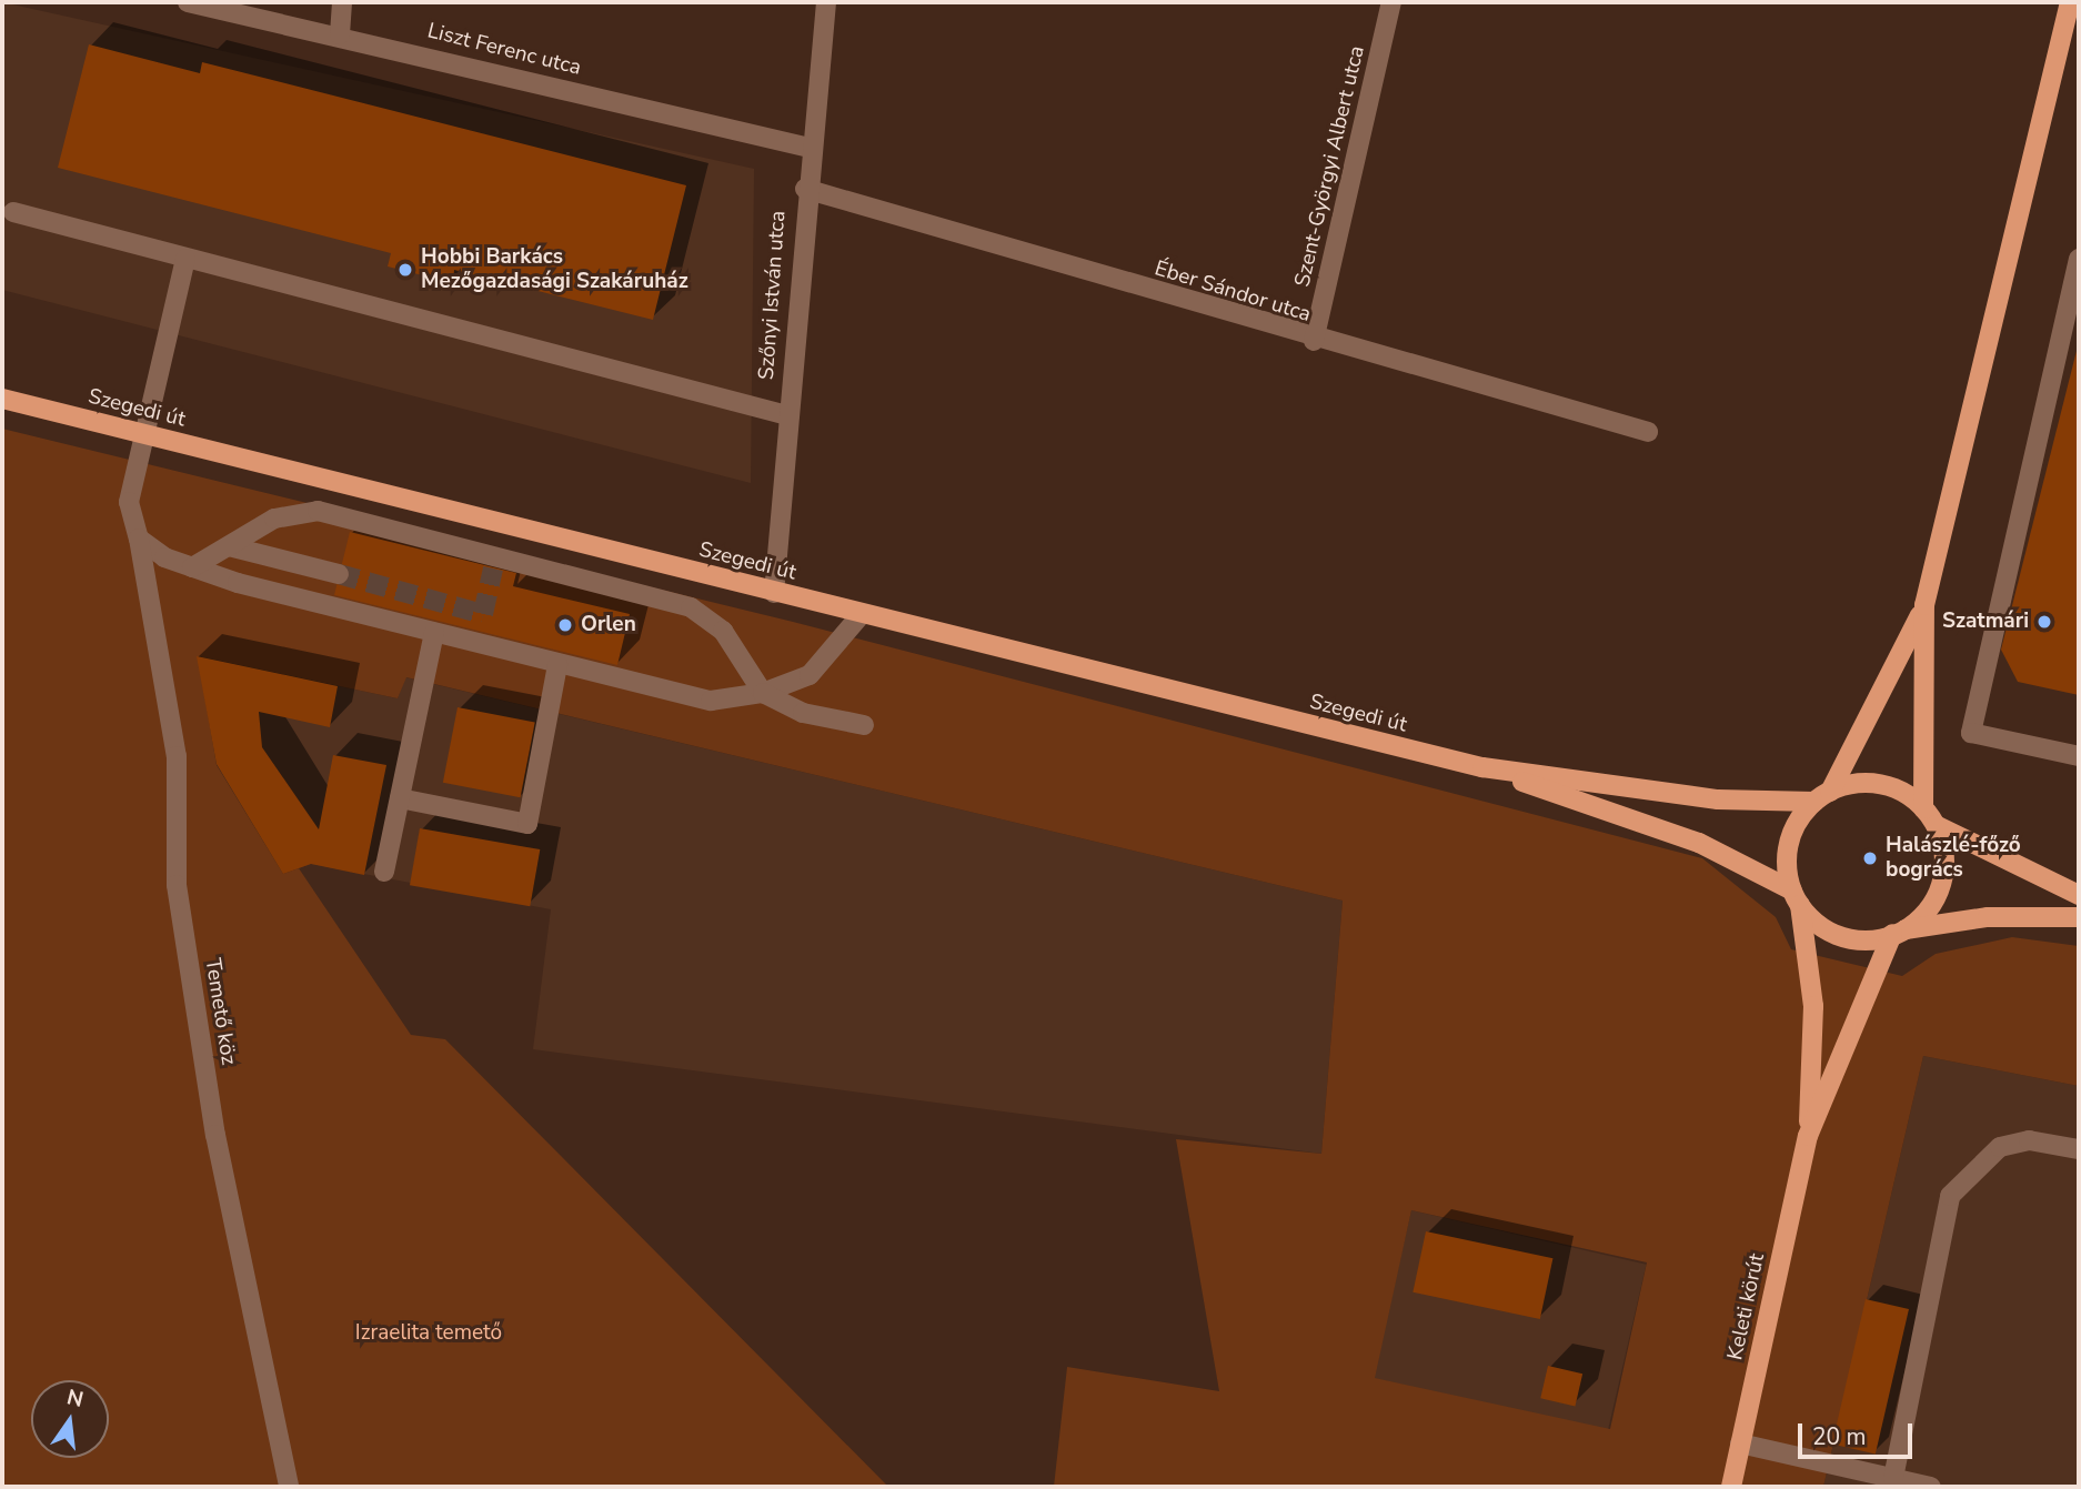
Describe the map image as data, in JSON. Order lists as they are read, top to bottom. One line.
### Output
{"streets":{"main road":["Szegedi út","Keleti körút"],"street":["Liszt Ferenc utca","Szent-Györgyi Albert utca","Éber Sándor utca","Szőnyi István utca","Temető köz"]},"crossings":[["Liszt Ferenc utca","Szőnyi István utca"],["Szent-Györgyi Albert utca","Éber Sándor utca"],["Éber Sándor utca","Szőnyi István utca"],["Szőnyi István utca","Szegedi út"],["Szegedi út","Temető köz"]],"parks":["Izraelita temető"],"places":["Hobbi Barkács Mezőgazdasági Szakáruház","Szatmári","Orlen","Halászlé-főző bogrács"],"scale_bar":"20 m","north":"top"}
